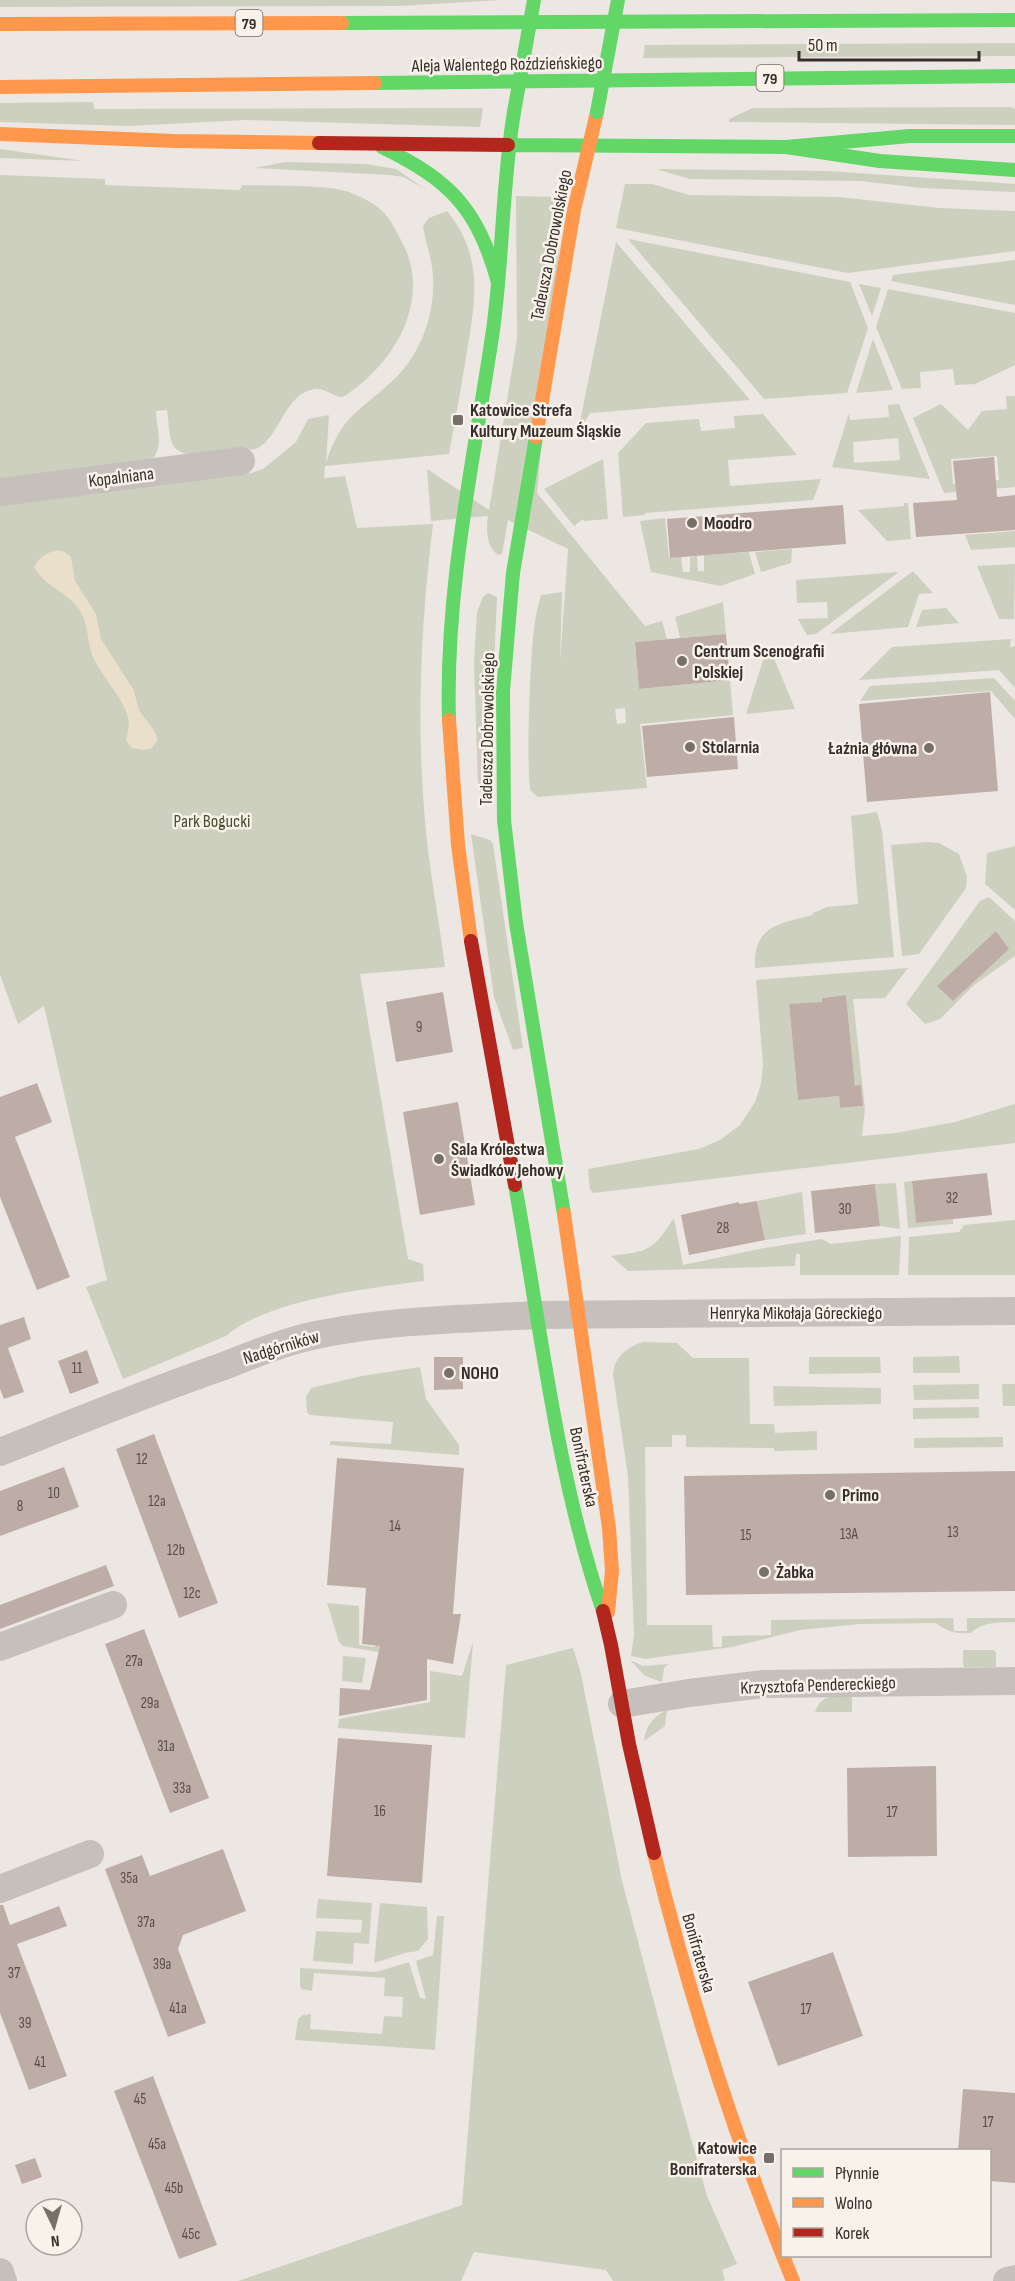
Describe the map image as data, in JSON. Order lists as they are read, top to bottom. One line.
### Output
{"streets":{"street":["79","Aleja Walentego Roździeńskiego","Tadeusza Dobrowolskiego","Kopalniana","Henryka Mikołaja Góreckiego","Nadgórników","Bonifraterska","Krzysztofa Pendereckiego"]},"crossings":[["Tadeusza Dobrowolskiego","Henryka Mikołaja Góreckiego"],["Tadeusza Dobrowolskiego","Nadgórników"],["Tadeusza Dobrowolskiego","Bonifraterska"],["Henryka Mikołaja Góreckiego","Nadgórników"],["Henryka Mikołaja Góreckiego","Bonifraterska"],["Nadgórników","Bonifraterska"],["Bonifraterska","Krzysztofa Pendereckiego"]],"parks":["Park Bogucki"],"places":{"transit":["Katowice Strefa Kultury Muzeum Śląskie","Katowice Bonifraterska"],"other":["Moodro","Centrum Scenografii Polskiej","Stolarnia","Łaźnia główna","Sala Królestwa Świadków Jehowy","NOHO","Primo","Żabka"]},"house_numbers":["9","32","30","28","11","12","10","12a","8","14","13","13A","15","12b","12c","27a","29a","31a","33a","16","17","35a","37a","39a","37","41a","17","39","41","45","17","45a","45b","45c"],"legend":["Płynnie","Wolno","Korek"],"scale_bar":"50 m","north":"bottom"}
